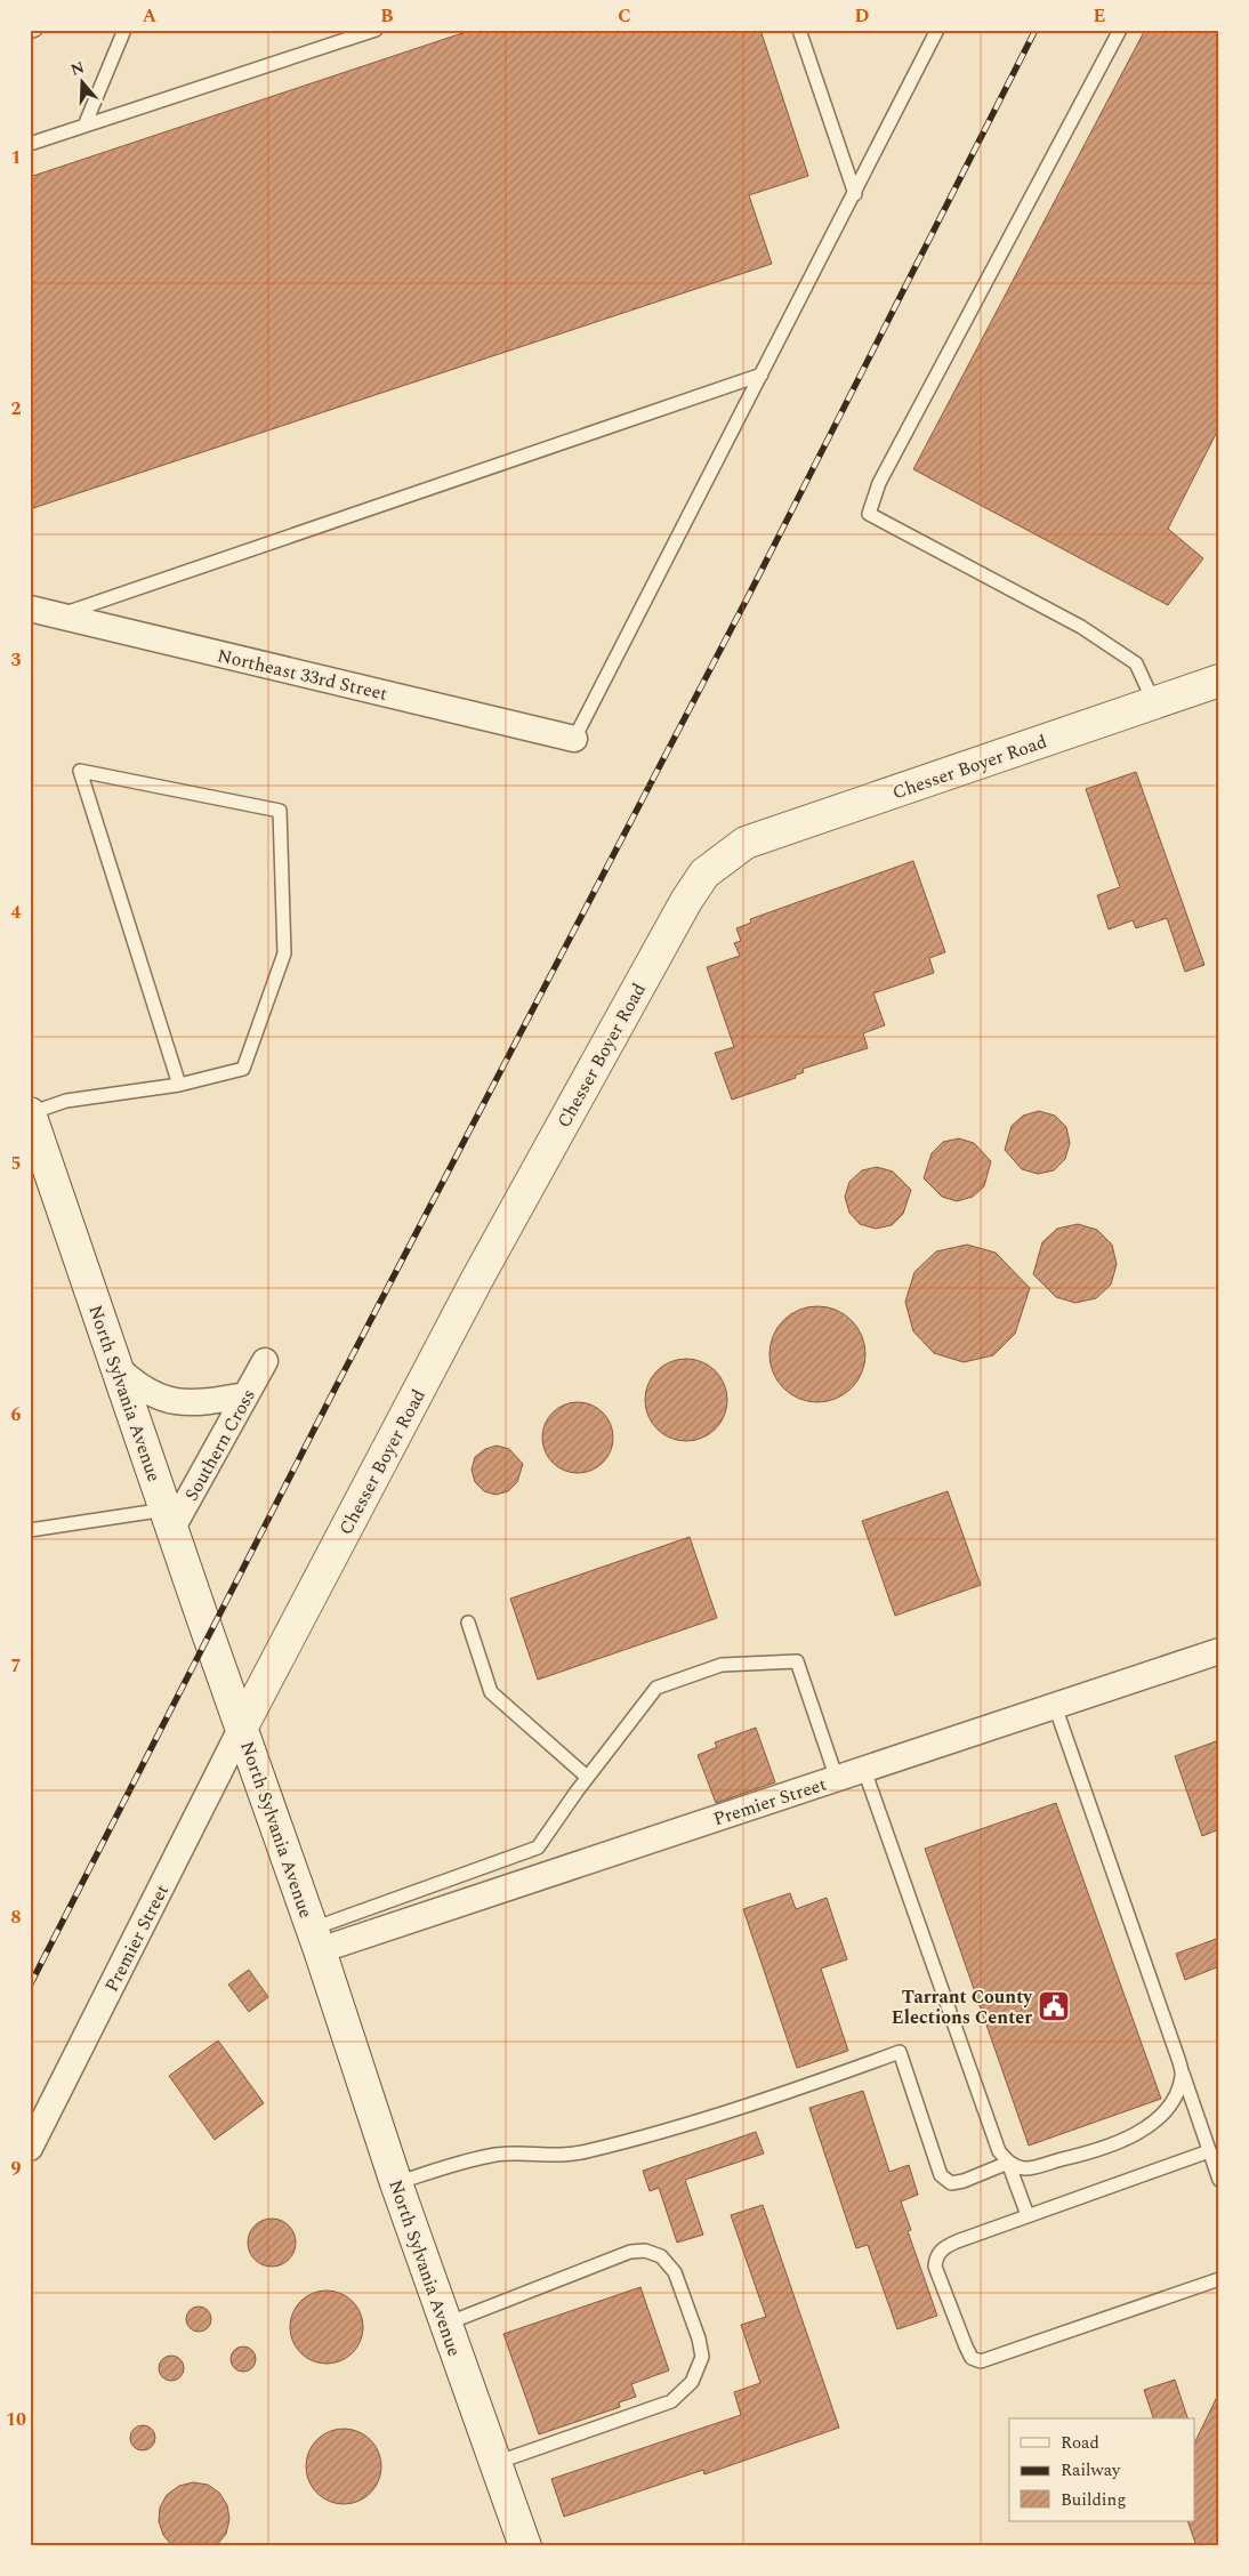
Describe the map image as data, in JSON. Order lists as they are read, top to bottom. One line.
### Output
{"streets":{"street":["Northeast 33rd Street","Chesser Boyer Road","North Sylvania Avenue","Southern Cross","Premier Street"]},"crossings":[["Chesser Boyer Road","North Sylvania Avenue"],["Chesser Boyer Road","Premier Street"],["North Sylvania Avenue","Southern Cross"],["North Sylvania Avenue","Premier Street"]],"places":{"public building":["Tarrant County Elections Center"]},"legend":["Road","Railway","Building"],"north":"top","grid":{"columns":["A","B","C","D","E"],"rows":["1","2","3","4","5","6","7","8","9","10"]}}
